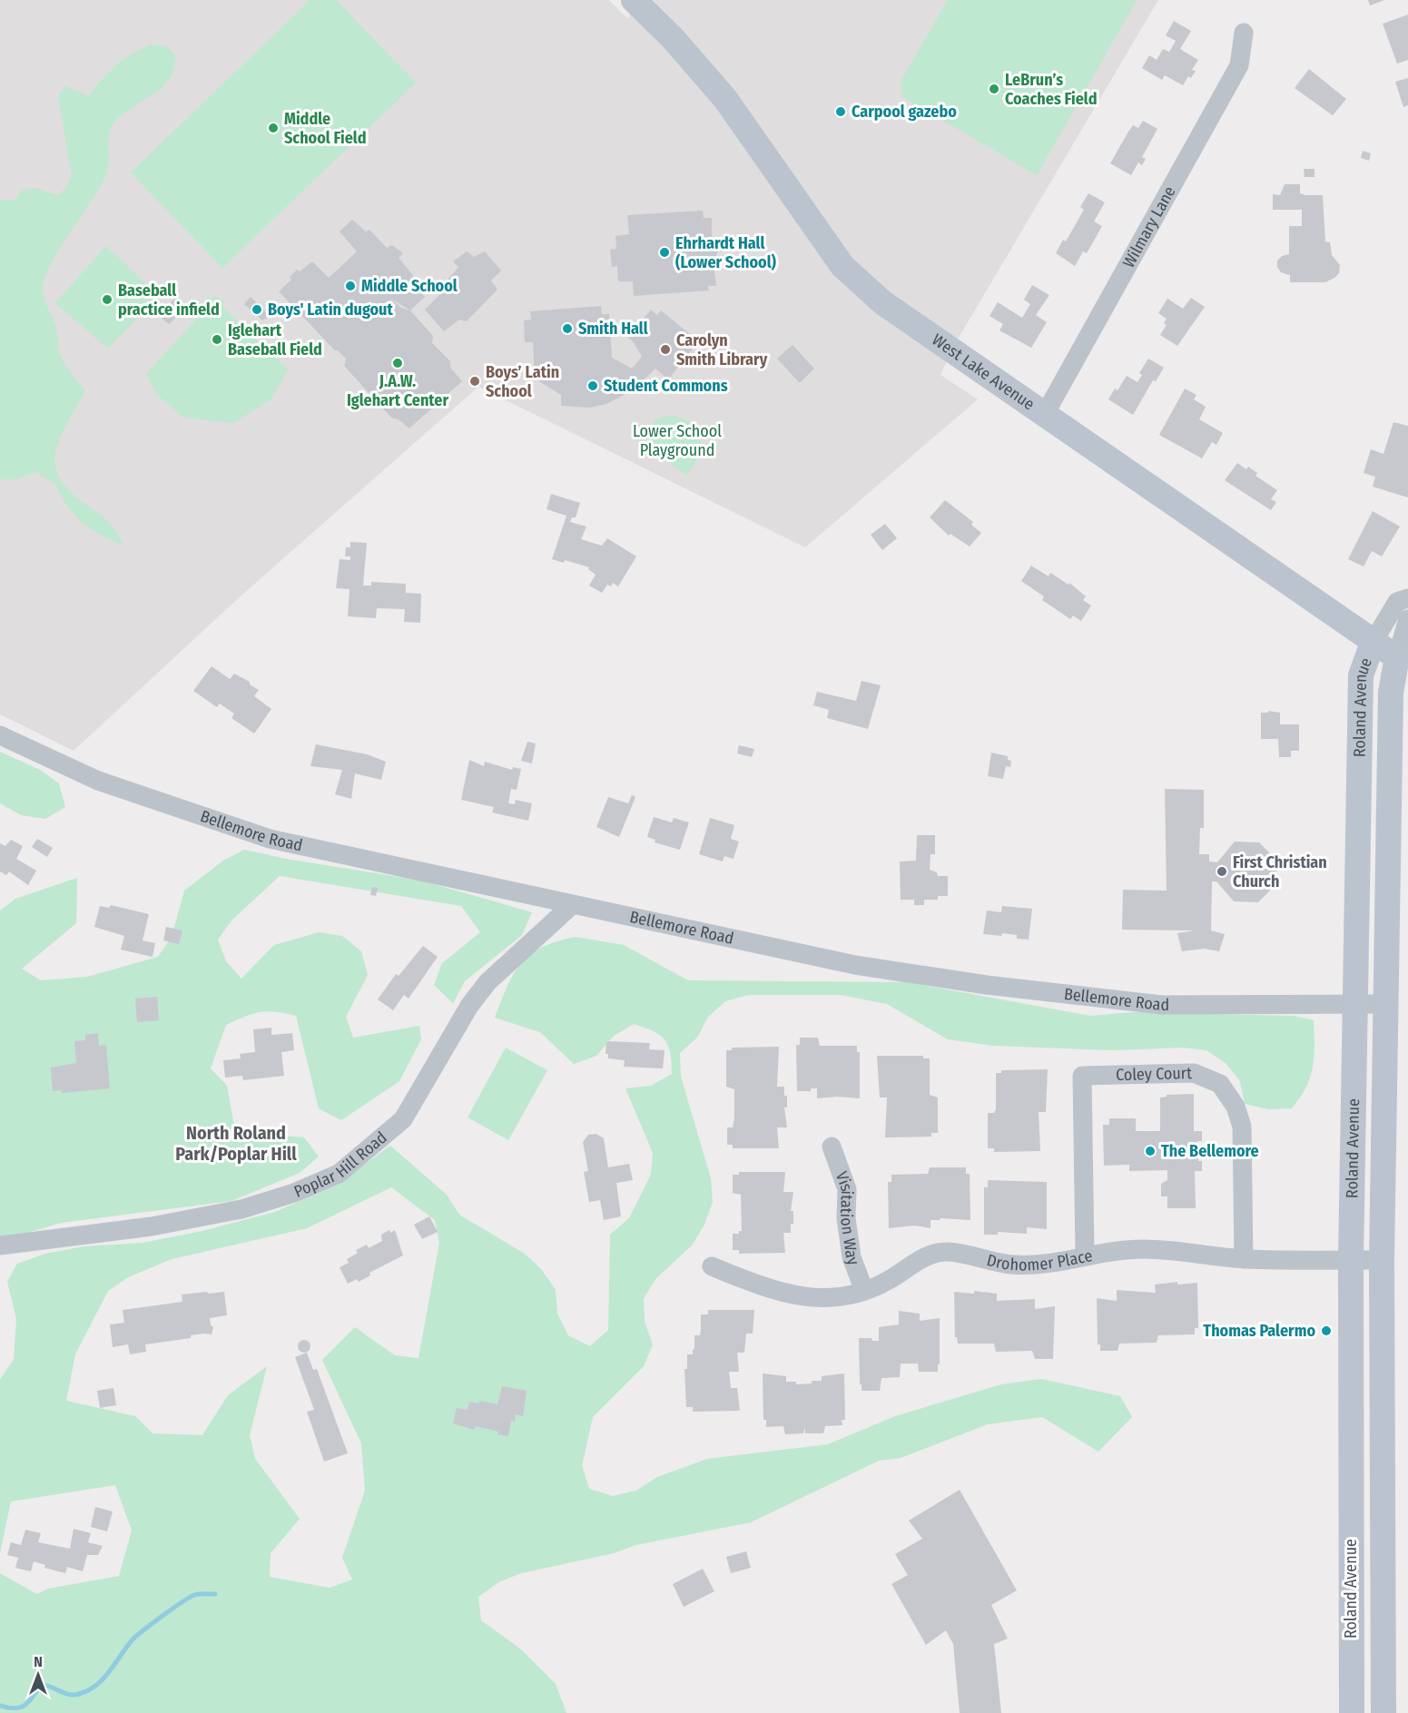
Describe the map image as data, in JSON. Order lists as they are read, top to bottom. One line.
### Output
{"streets":{"street":["Wilmary Lane","West Lake Avenue","Roland Avenue","Bellemore Road","Coley Court","Poplar Hill Road","Visitation Way","Drohomer Place"]},"crossings":[["Wilmary Lane","West Lake Avenue"],["West Lake Avenue","Roland Avenue"],["Roland Avenue","Bellemore Road"],["Roland Avenue","Drohomer Place"],["Bellemore Road","Poplar Hill Road"],["Coley Court","Drohomer Place"],["Visitation Way","Drohomer Place"]],"districts":["North Roland Park/Poplar Hill"],"parks":["Lower School Playground"],"places":["LeBrun’s Coaches Field","Carpool gazebo","Middle School Field","Ehrhardt Hall (Lower School)","Middle School","Baseball practice infield","Boys' Latin dugout","Smith Hall","Iglehart Baseball Field","Carolyn Smith Library","J.A.W. Iglehart Center","Boys’ Latin School","Student Commons","First Christian Church","The Bellemore","Thomas Palermo"],"north":"top"}
